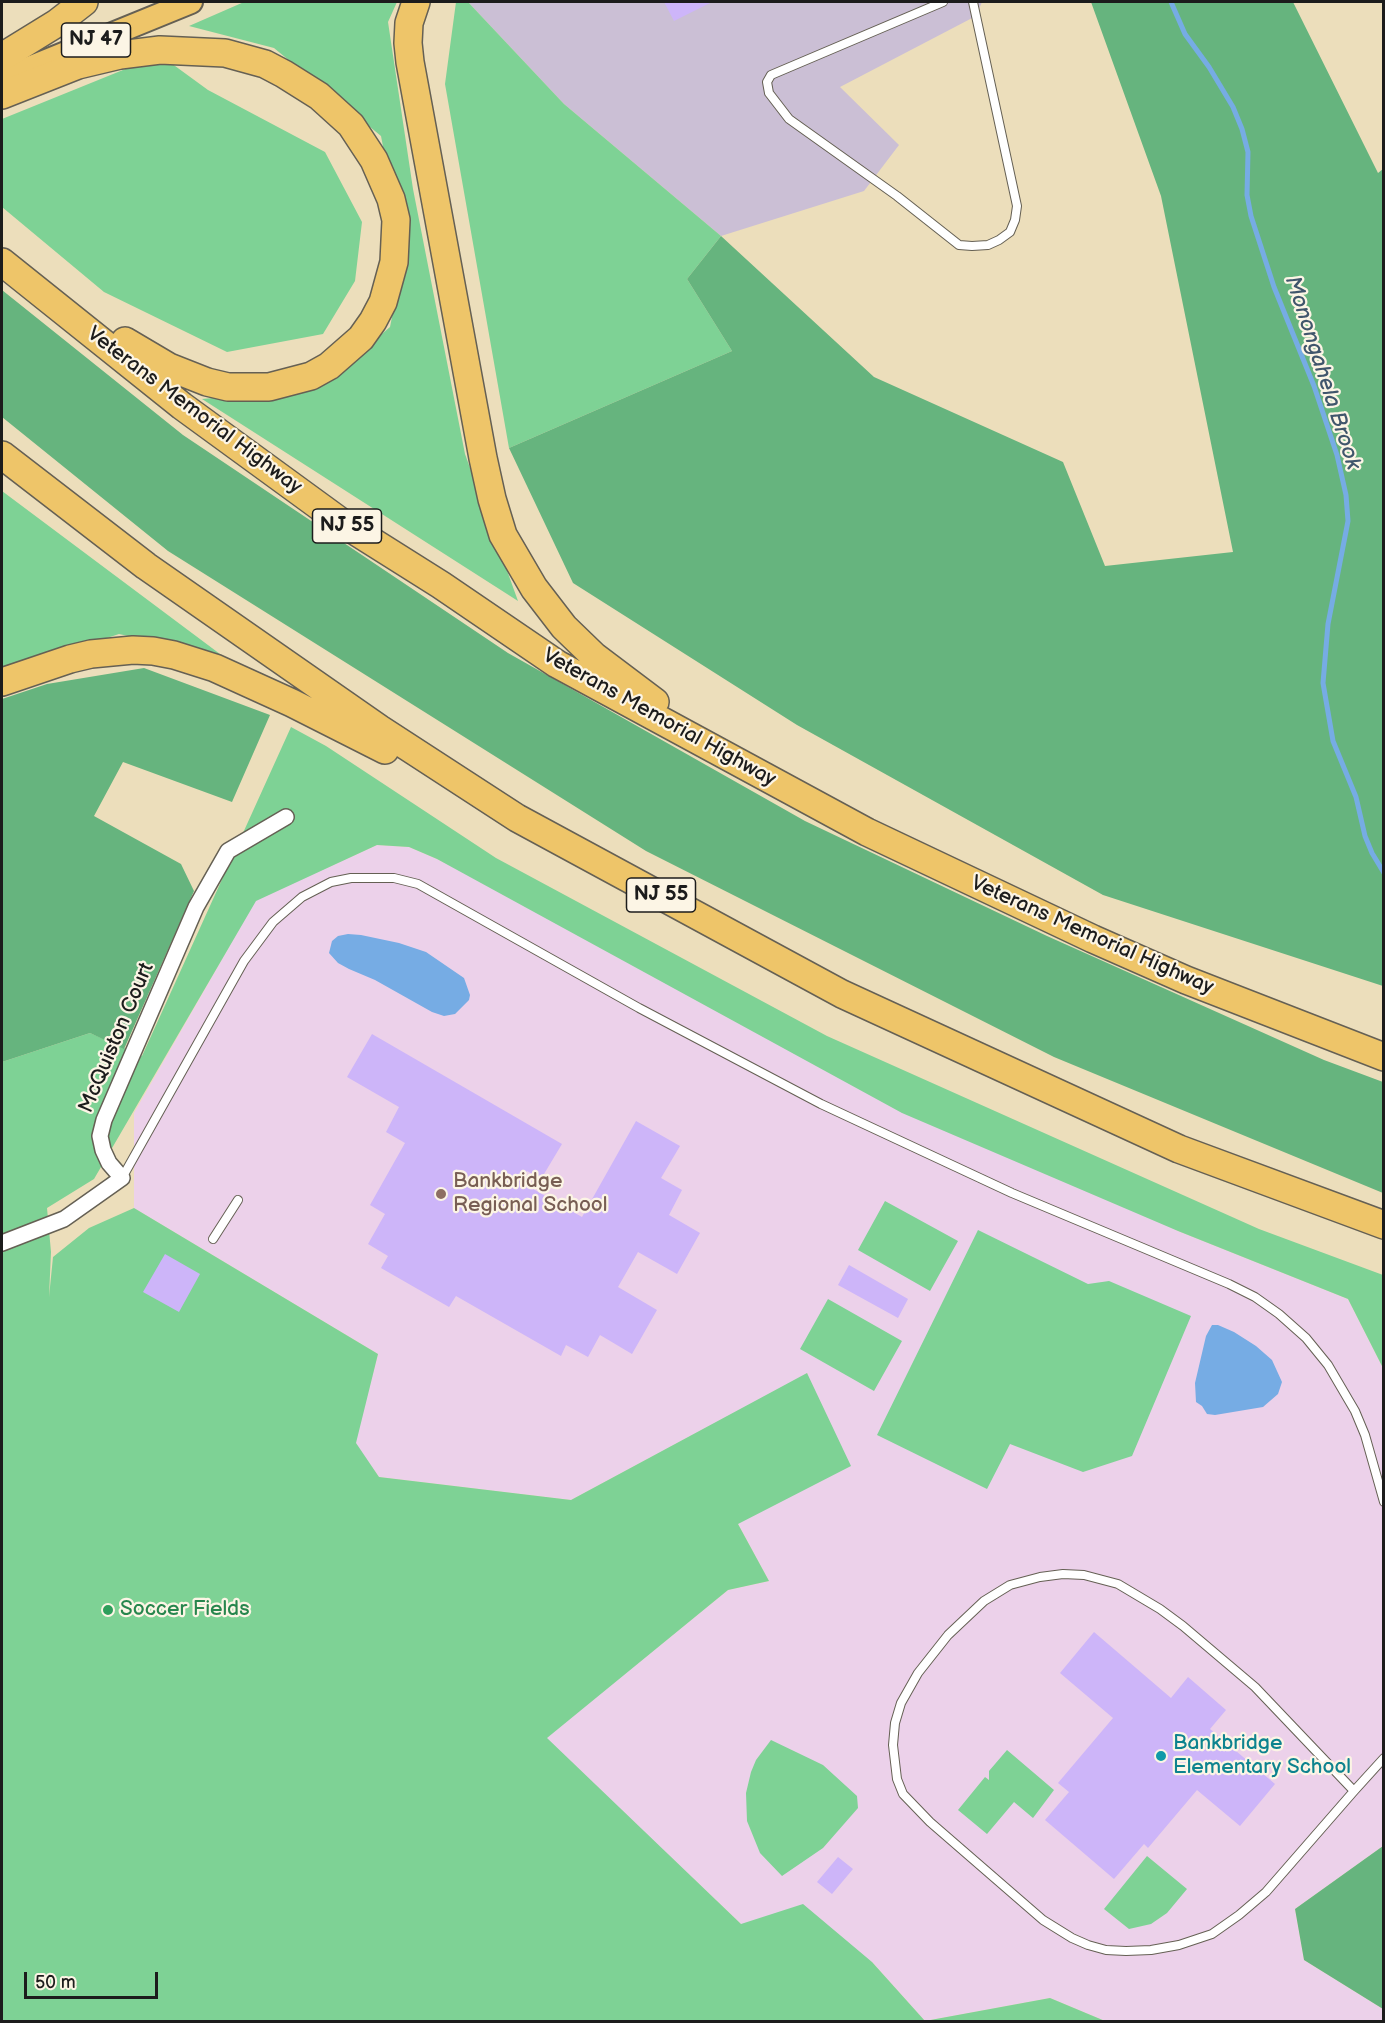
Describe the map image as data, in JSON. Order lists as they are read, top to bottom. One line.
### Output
{"streets":{"highway":["Veterans Memorial Highway","NJ 55"],"main road":["NJ 47"],"street":["McQuiston Court"]},"water":["Monongahela Brook"],"places":["Bankbridge Regional School","Soccer Fields","Bankbridge Elementary School"],"scale_bar":"50 m"}
